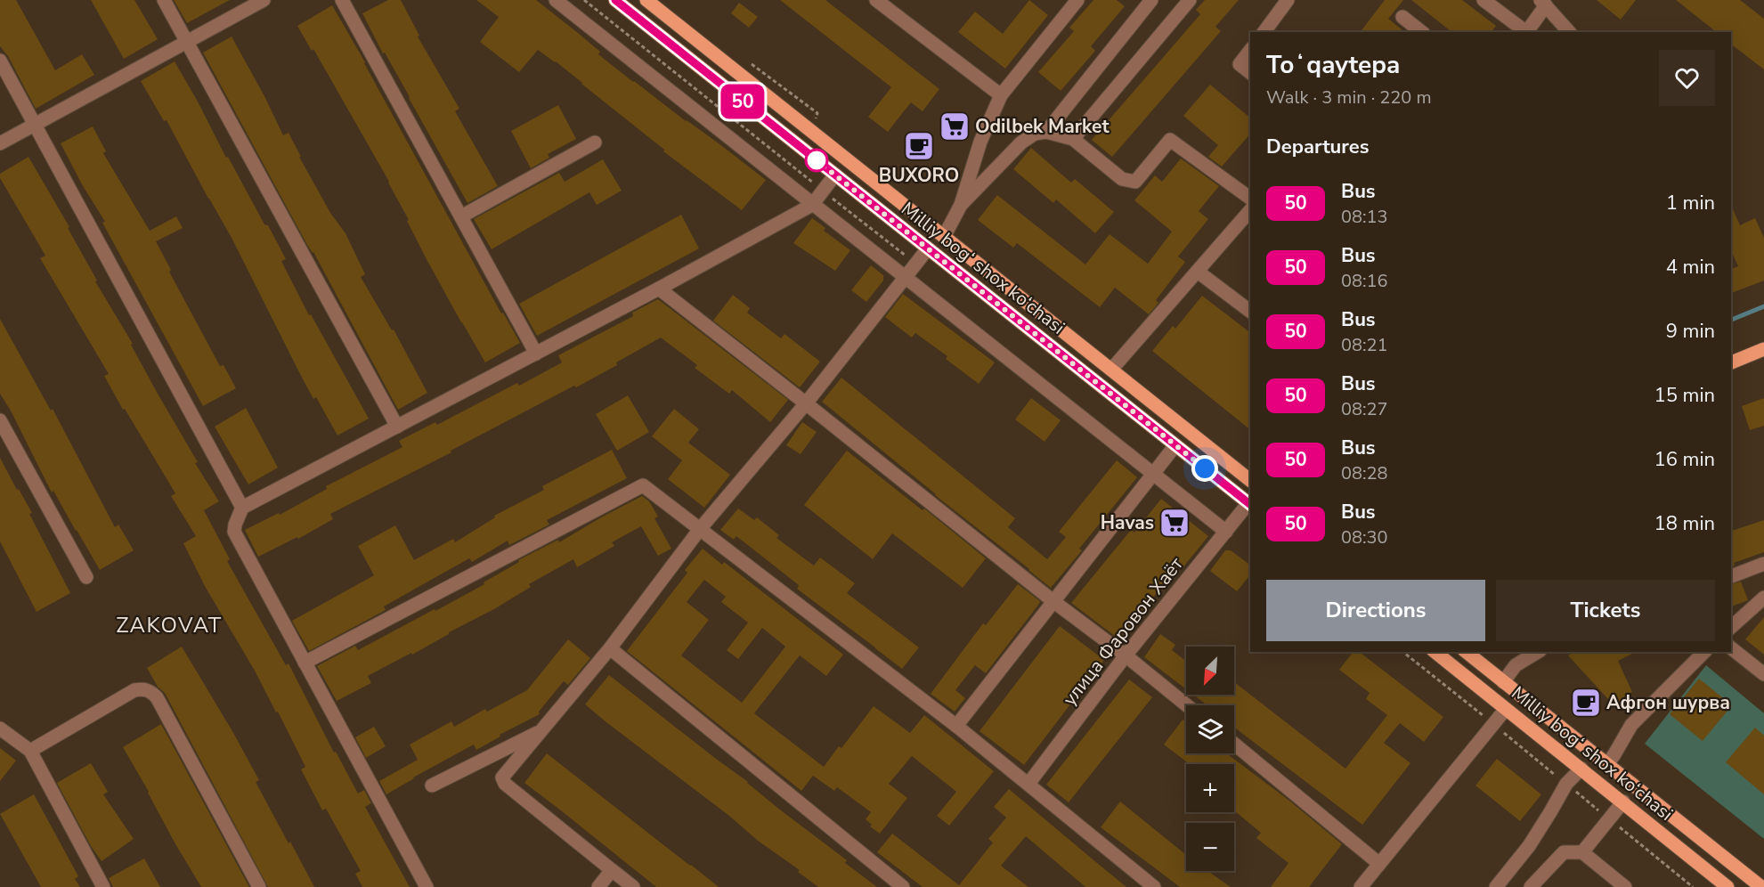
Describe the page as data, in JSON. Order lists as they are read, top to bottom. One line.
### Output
{"streets":{"main road":["Milliy bog‘ shox ko‘chasi"],"street":["улица Фаровон Хаёт"]},"crossings":[["Milliy bog‘ shox ko‘chasi","улица Фаровон Хаёт"]],"districts":["ZAKOVAT"],"places":{"supermarket":["Odilbek Market","Havas"],"cafe":["BUXORO","Афгон шурва"]},"lines":["bus line 50"],"north":"bottom left","page":{"on_map":"50","heading":[["Toʻqaytepa","Walk · 3 min · 220 m"],"Departures"],"list":[{"mark":"50","name":"Bus","note":"08:13","value":"1 min"},{"mark":"50","name":"Bus","note":"08:16","value":"4 min"},{"mark":"50","name":"Bus","note":"08:21","value":"9 min"},{"mark":"50","name":"Bus","note":"08:27","value":"15 min"},{"mark":"50","name":"Bus","note":"08:28","value":"16 min"},{"mark":"50","name":"Bus","note":"08:30","value":"18 min"}],"buttons":["Directions","Tickets"],"map_buttons":["+","−"]}}
